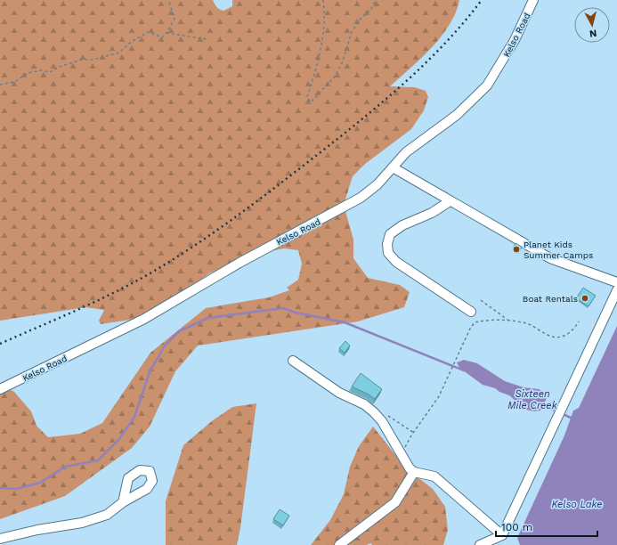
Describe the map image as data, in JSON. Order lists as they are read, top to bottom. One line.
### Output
{"streets":{"street":["Kelso Road"]},"water":["Sixteen Mile Creek","Kelso Lake"],"places":["Planet Kids Summer Camps","Boat Rentals"],"scale_bar":"100 m","north":"bottom"}
